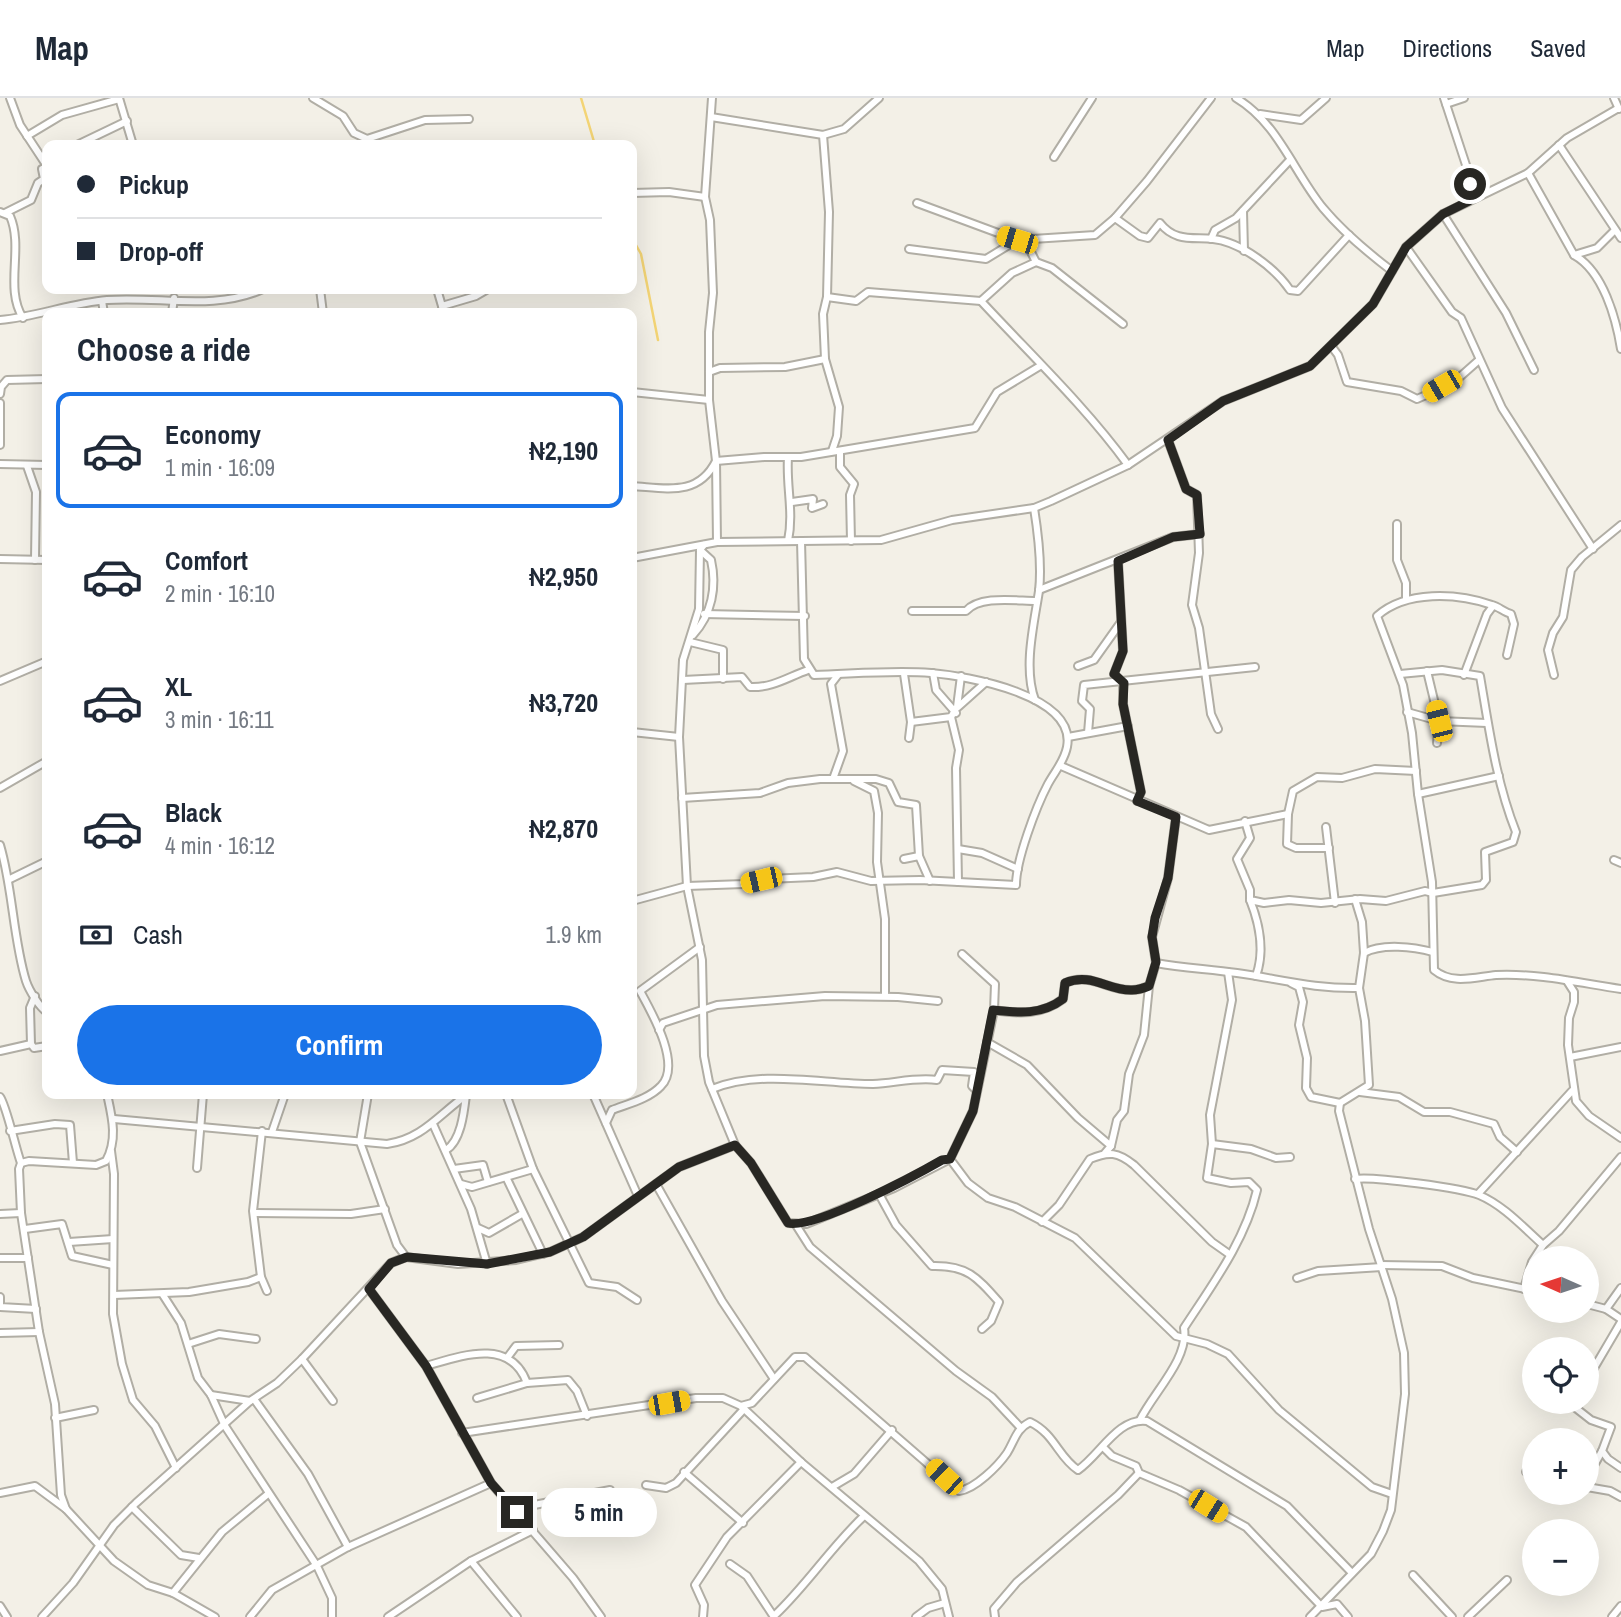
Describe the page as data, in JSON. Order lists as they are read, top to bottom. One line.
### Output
{"north":"left","page":{"header":"Map","nav":["Map","Directions","Saved"],"banner":["Pickup","Drop-off"],"heading":"Choose a ride","list":[{"name":"Economy","note":"1 min · 16:09","value":"₦2,190"},{"name":"Comfort","note":"2 min · 16:10","value":"₦2,950"},{"name":"XL","note":"3 min · 16:11","value":"₦3,720"},{"name":"Black","note":"4 min · 16:12","value":"₦2,870"}],"pay":["Cash","1.9 km"],"buttons":"Confirm","map_buttons":["+","−"],"bubble":"5 min"}}
